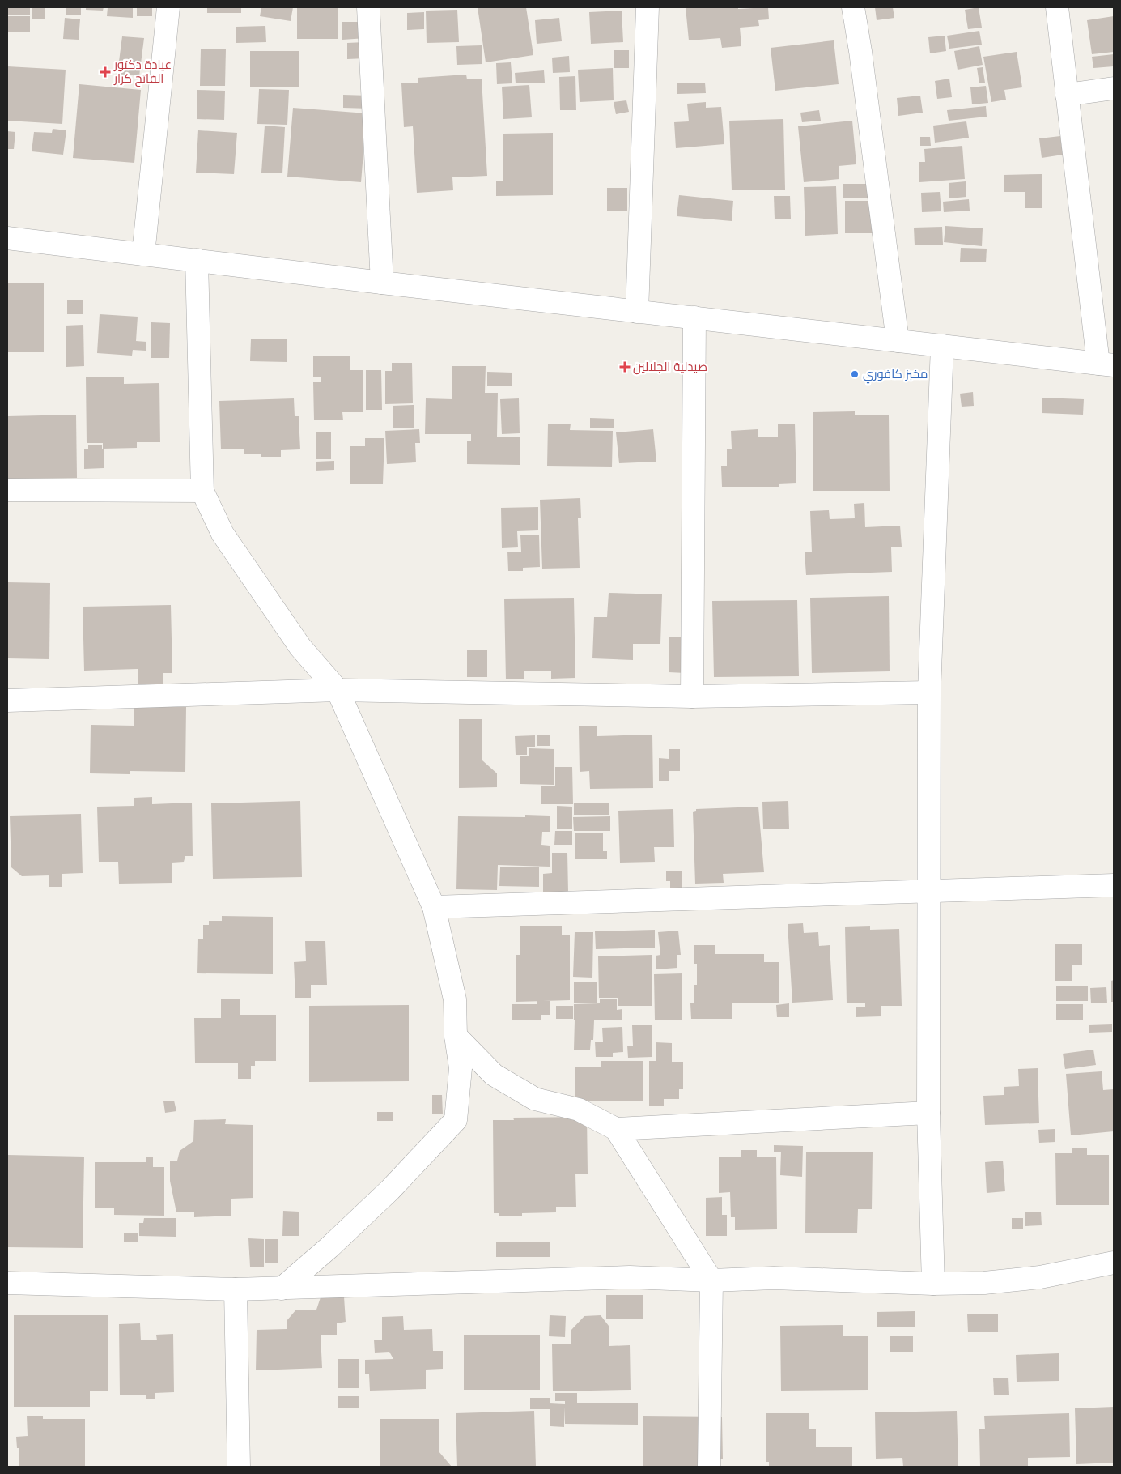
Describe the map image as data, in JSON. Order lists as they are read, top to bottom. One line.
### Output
{"places":{"health":["عيادة دكتور الفاتح كرار","صيدلية الجلالين"],"other":["مخبز كافوري"]}}
